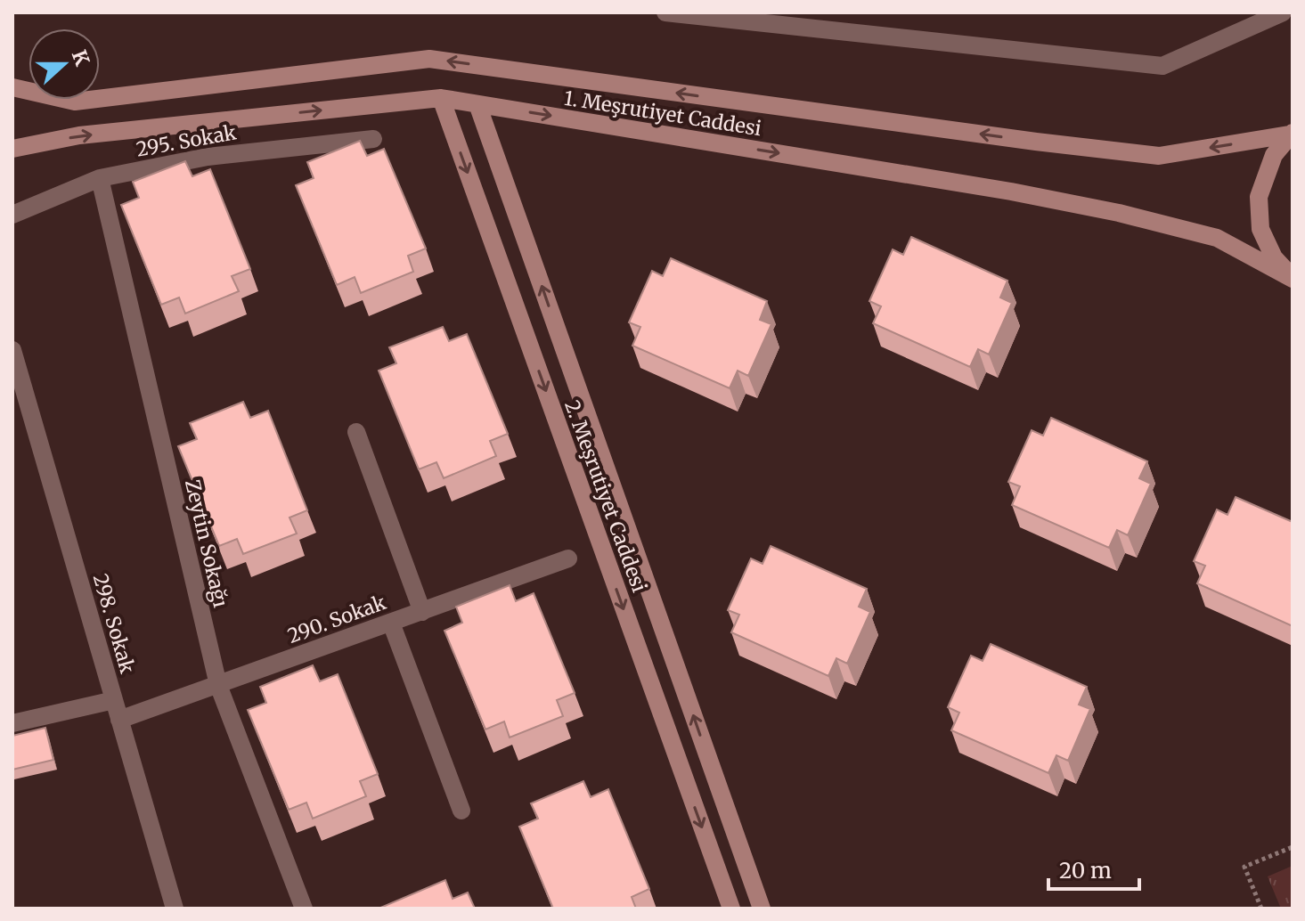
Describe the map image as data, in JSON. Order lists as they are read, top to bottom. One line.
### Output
{"streets":{"main road":["1. Meşrutiyet Caddesi","2. Meşrutiyet Caddesi"],"street":["295. Sokak","Zeytin Sokağı","290. Sokak","298. Sokak"]},"crossings":[["1. Meşrutiyet Caddesi","2. Meşrutiyet Caddesi"],["295. Sokak","Zeytin Sokağı"],["Zeytin Sokağı","290. Sokak"],["290. Sokak","298. Sokak"]],"scale_bar":"20 m","north":"right"}
